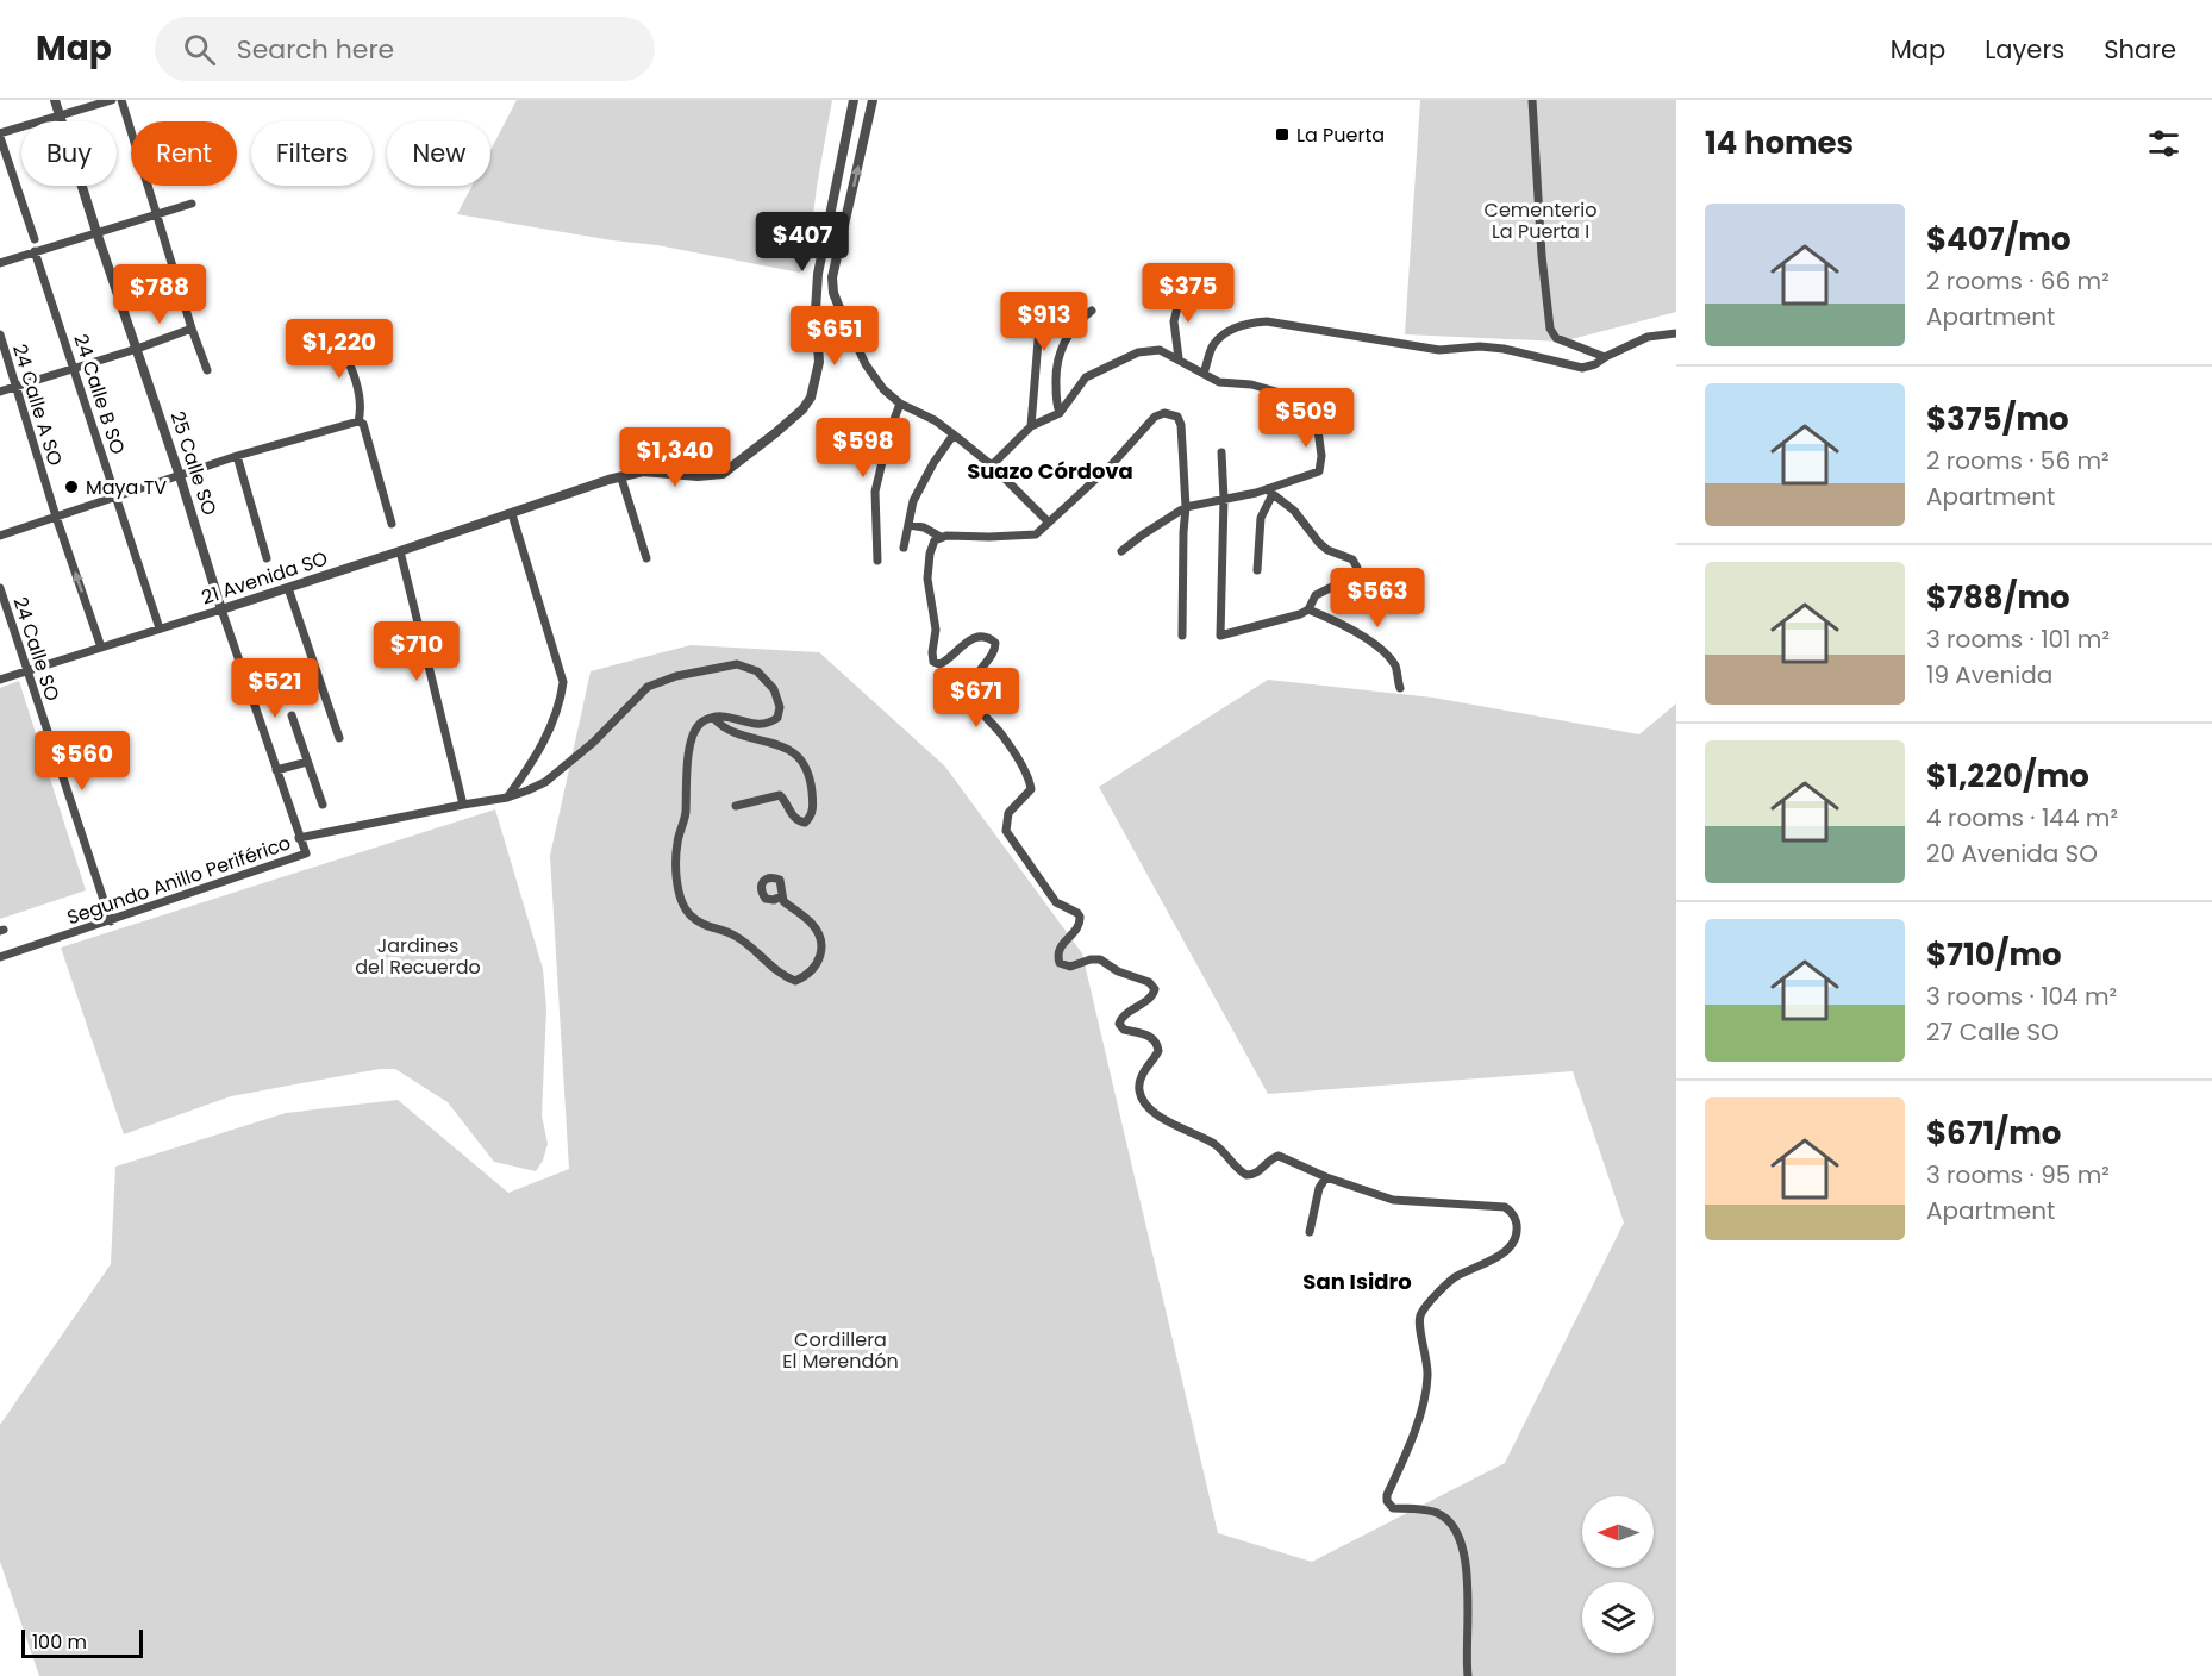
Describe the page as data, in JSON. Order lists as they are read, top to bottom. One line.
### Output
{"streets":{"street":["24 Calle B SO","24 Calle A SO","25 Calle SO","21 Avenida SO","24 Calle SO","Segundo Anillo Periférico"]},"crossings":[["24 Calle B SO","21 Avenida SO"],["24 Calle A SO","21 Avenida SO"],["25 Calle SO","21 Avenida SO"],["25 Calle SO","Segundo Anillo Periférico"],["21 Avenida SO","24 Calle SO"],["24 Calle SO","Segundo Anillo Periférico"]],"one_way":["24 Calle A SO"],"districts":["Suazo Córdova","San Isidro"],"parks":["Cementerio La Puerta I","Jardines del Recuerdo","Cordillera El Merendón"],"places":{"transit":["La Puerta"],"other":["Maya TV"]},"scale_bar":"100 m","north":"left","page":{"header":"Map","search":"Search here","nav":["Map","Layers","Share"],"heading":"14 homes","chip":["Buy","Rent","Filters","New"],"list":[{"name":"$407/mo","note":"2 rooms · 66 m² · Apartment"},{"name":"$375/mo","note":"2 rooms · 56 m² · Apartment"},{"name":"$788/mo","note":"3 rooms · 101 m² · 19 Avenida"},{"name":"$1,220/mo","note":"4 rooms · 144 m² · 20 Avenida SO"},{"name":"$710/mo","note":"3 rooms · 104 m² · 27 Calle SO"},{"name":"$671/mo","note":"3 rooms · 95 m² · Apartment"}],"price":["$407","$375","$788","$913","$651","$1,220","$509","$598","$1,340","$563","$710","$521","$671","$560"],"scale":"100 m"}}
